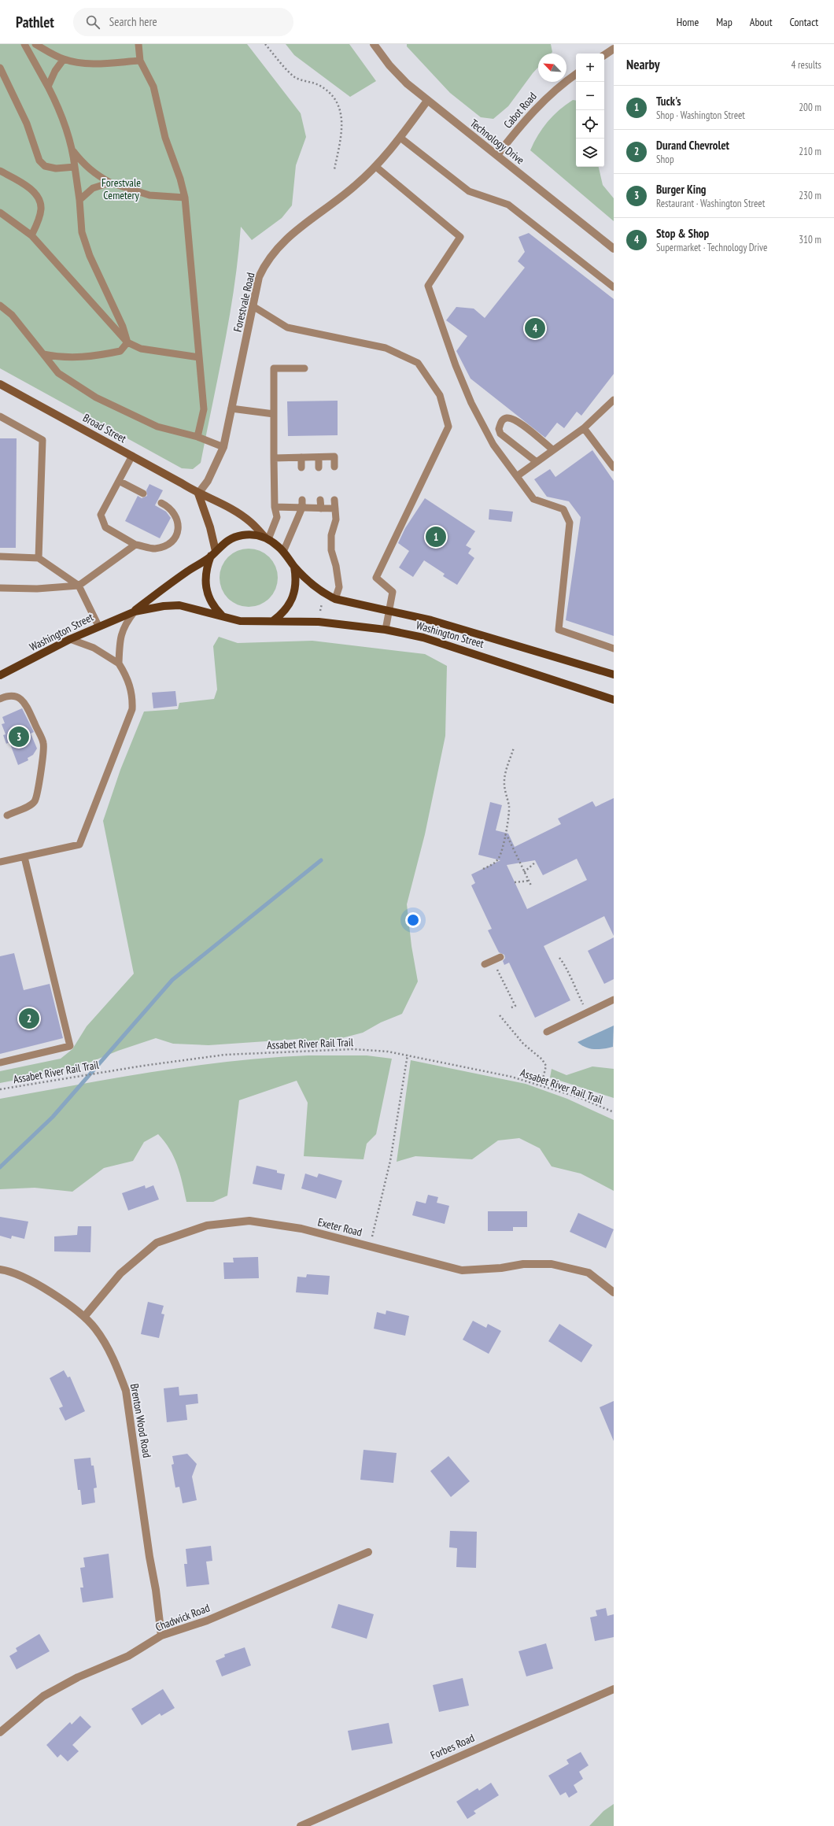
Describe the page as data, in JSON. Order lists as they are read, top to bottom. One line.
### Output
{"streets":{"main road":["Broad Street","Washington Street"],"street":["Cabot Road","Technology Drive","Forestvale Road","Exeter Road","Brenton Wood Road","Chadwick Road","Forbes Road"],"path":["Assabet River Rail Trail"]},"crossings":[["Cabot Road","Technology Drive"],["Technology Drive","Forestvale Road"],["Forestvale Road","Broad Street"],["Broad Street","Washington Street"],["Exeter Road","Brenton Wood Road"],["Brenton Wood Road","Chadwick Road"]],"parks":["Forestvale Cemetery"],"north":"top left","page":{"header":"Pathlet","search":"Search here","nav":["Home","Map","About","Contact"],"heading":["Nearby","4 results"],"map_buttons":["+","−"],"list":[{"mark":"1","name":"Tuck's","note":"Shop · Washington Street","value":"200 m"},{"mark":"2","name":"Durand Chevrolet","note":"Shop","value":"210 m"},{"mark":"3","name":"Burger King","note":"Restaurant · Washington Street","value":"230 m"},{"mark":"4","name":"Stop & Shop","note":"Supermarket · Technology Drive","value":"310 m"}],"pins":["4","1","3","2"]}}
